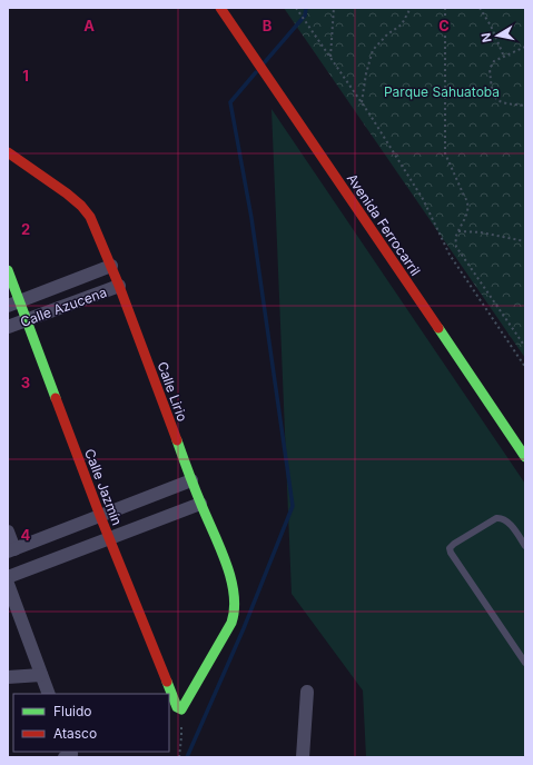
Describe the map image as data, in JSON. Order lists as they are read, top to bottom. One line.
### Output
{"streets":{"street":["Avenida Ferrocarril","Calle Azucena","Calle Lirio","Calle Jazmín"]},"crossings":[["Calle Azucena","Calle Lirio"],["Calle Azucena","Calle Jazmín"],["Calle Lirio","Calle Jazmín"]],"parks":["Parque Sahuatoba"],"legend":["Fluido","Atasco"],"north":"left","grid":{"columns":["A","B","C"],"rows":["1","2","3","4"]}}
